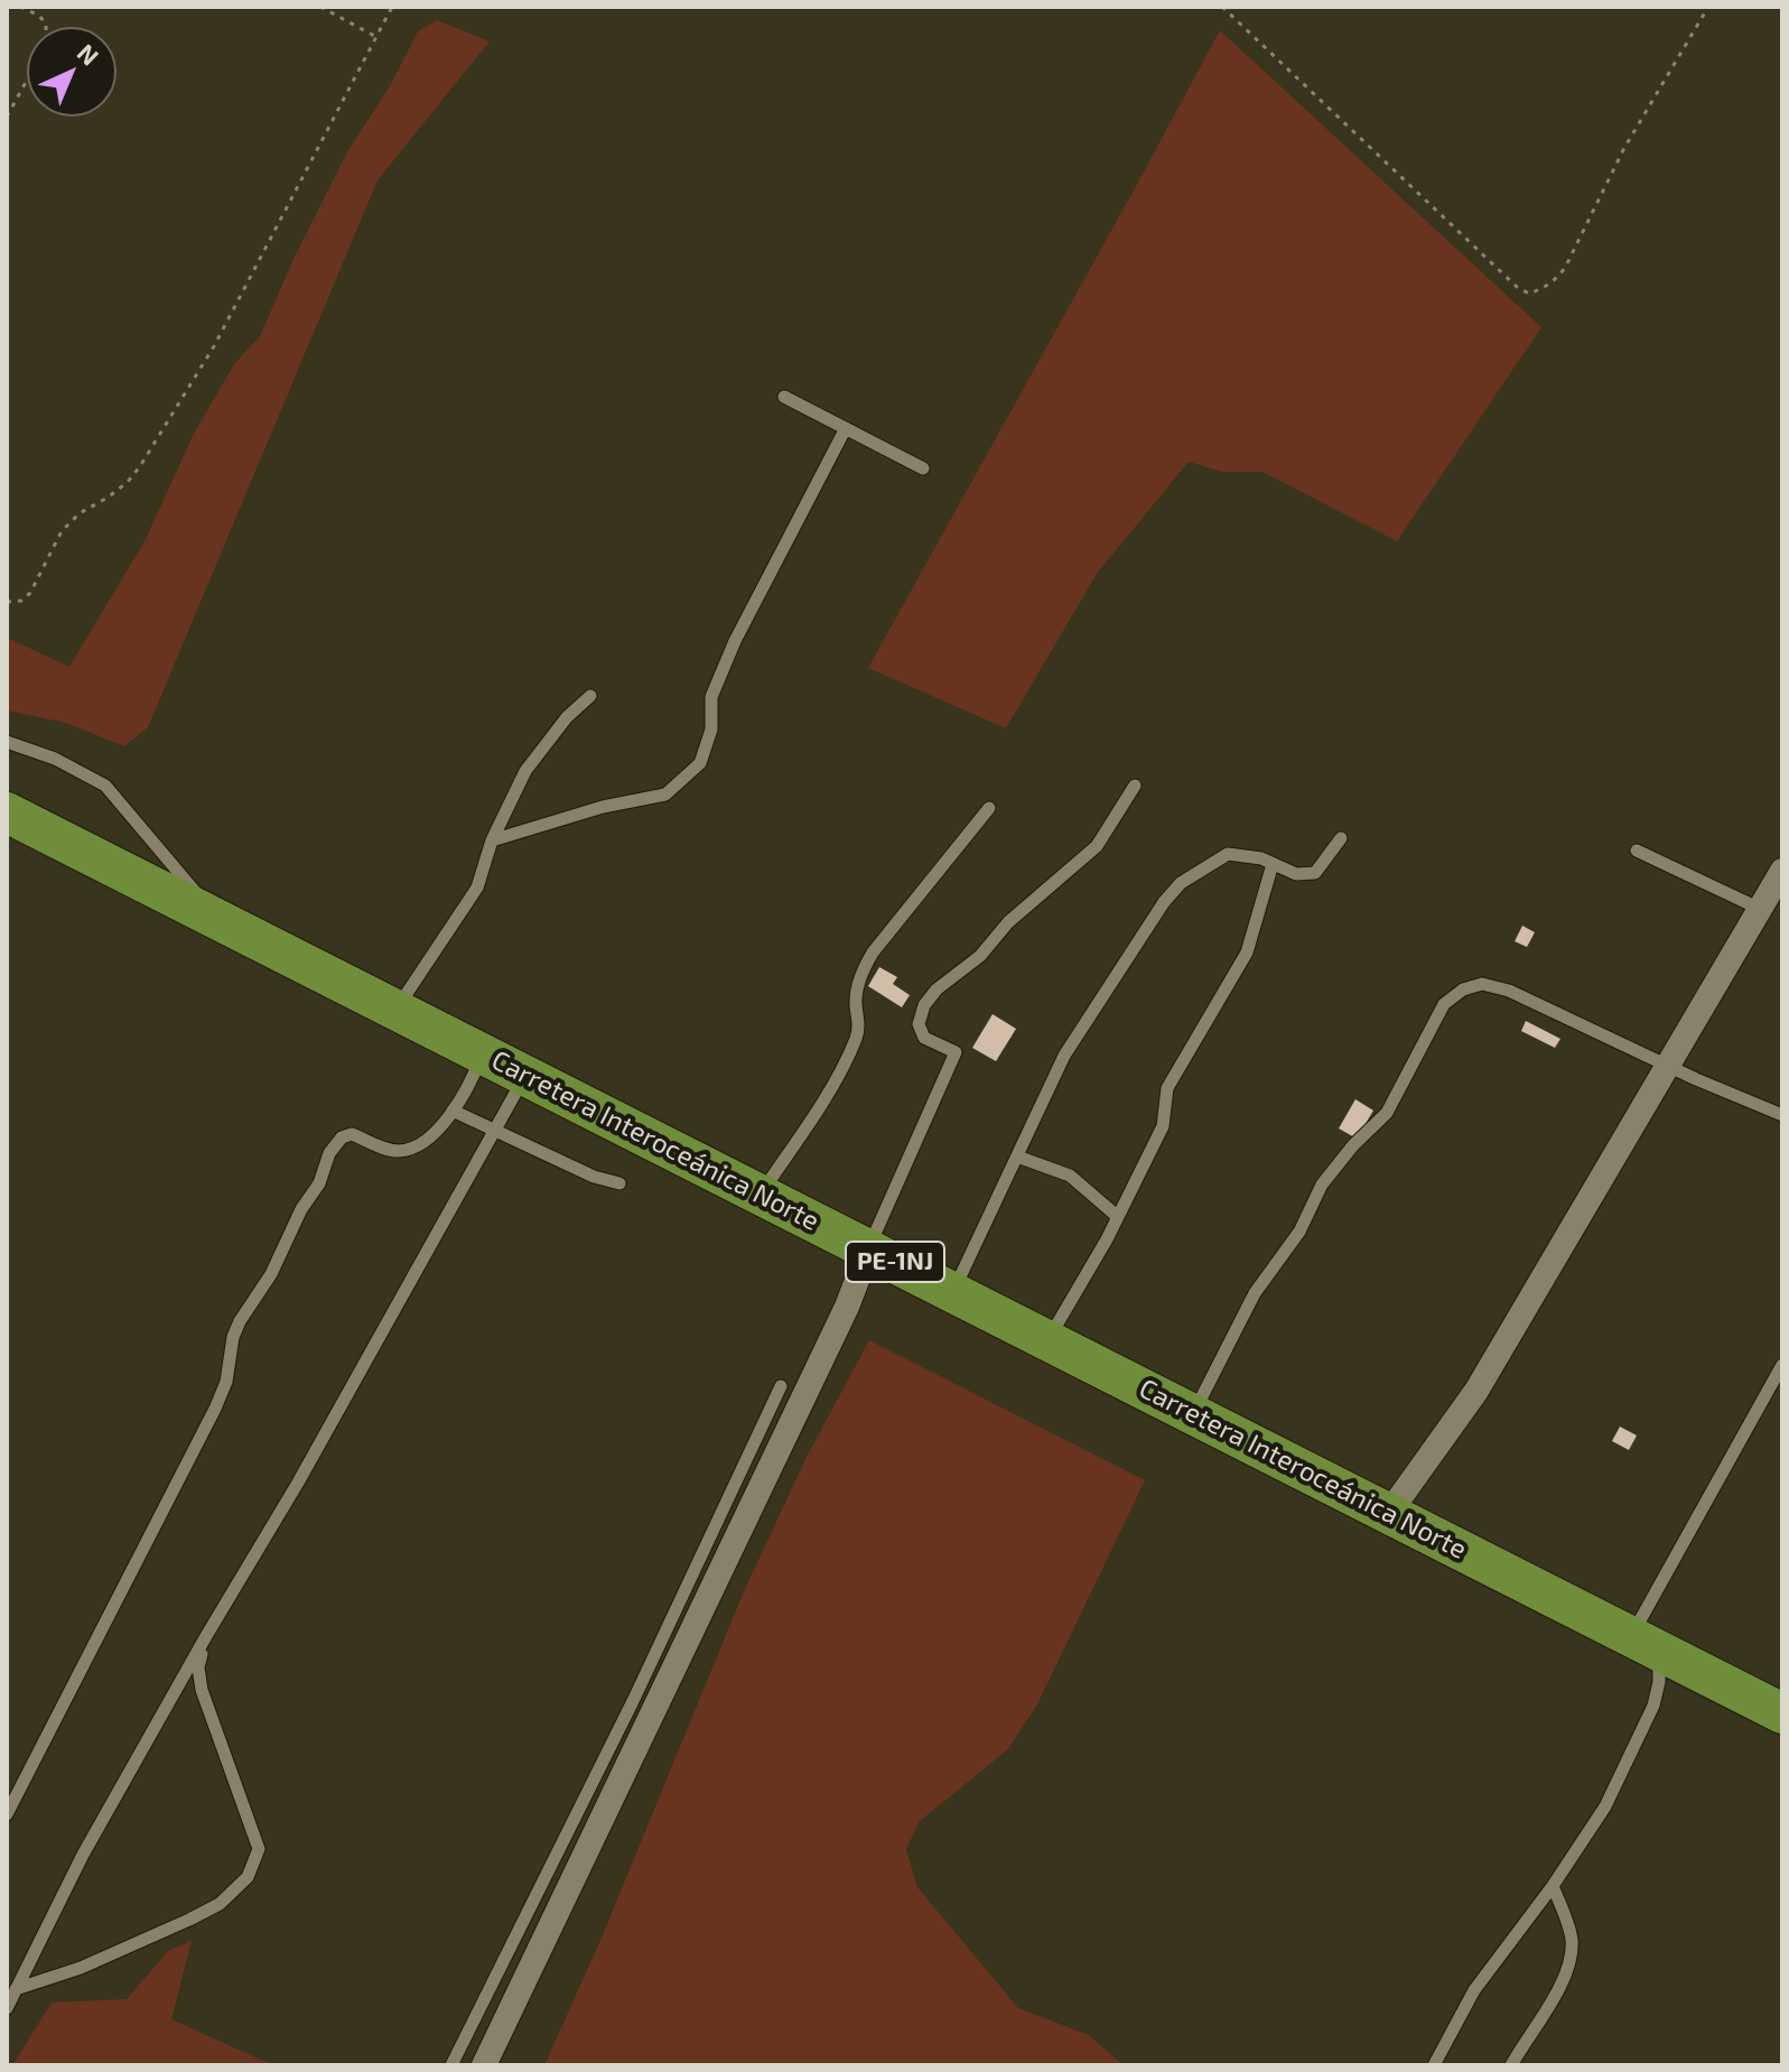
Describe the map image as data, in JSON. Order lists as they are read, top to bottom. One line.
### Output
{"streets":{"highway":["Carretera Interoceánica Norte","PE-1NJ"]},"north":"top right"}
